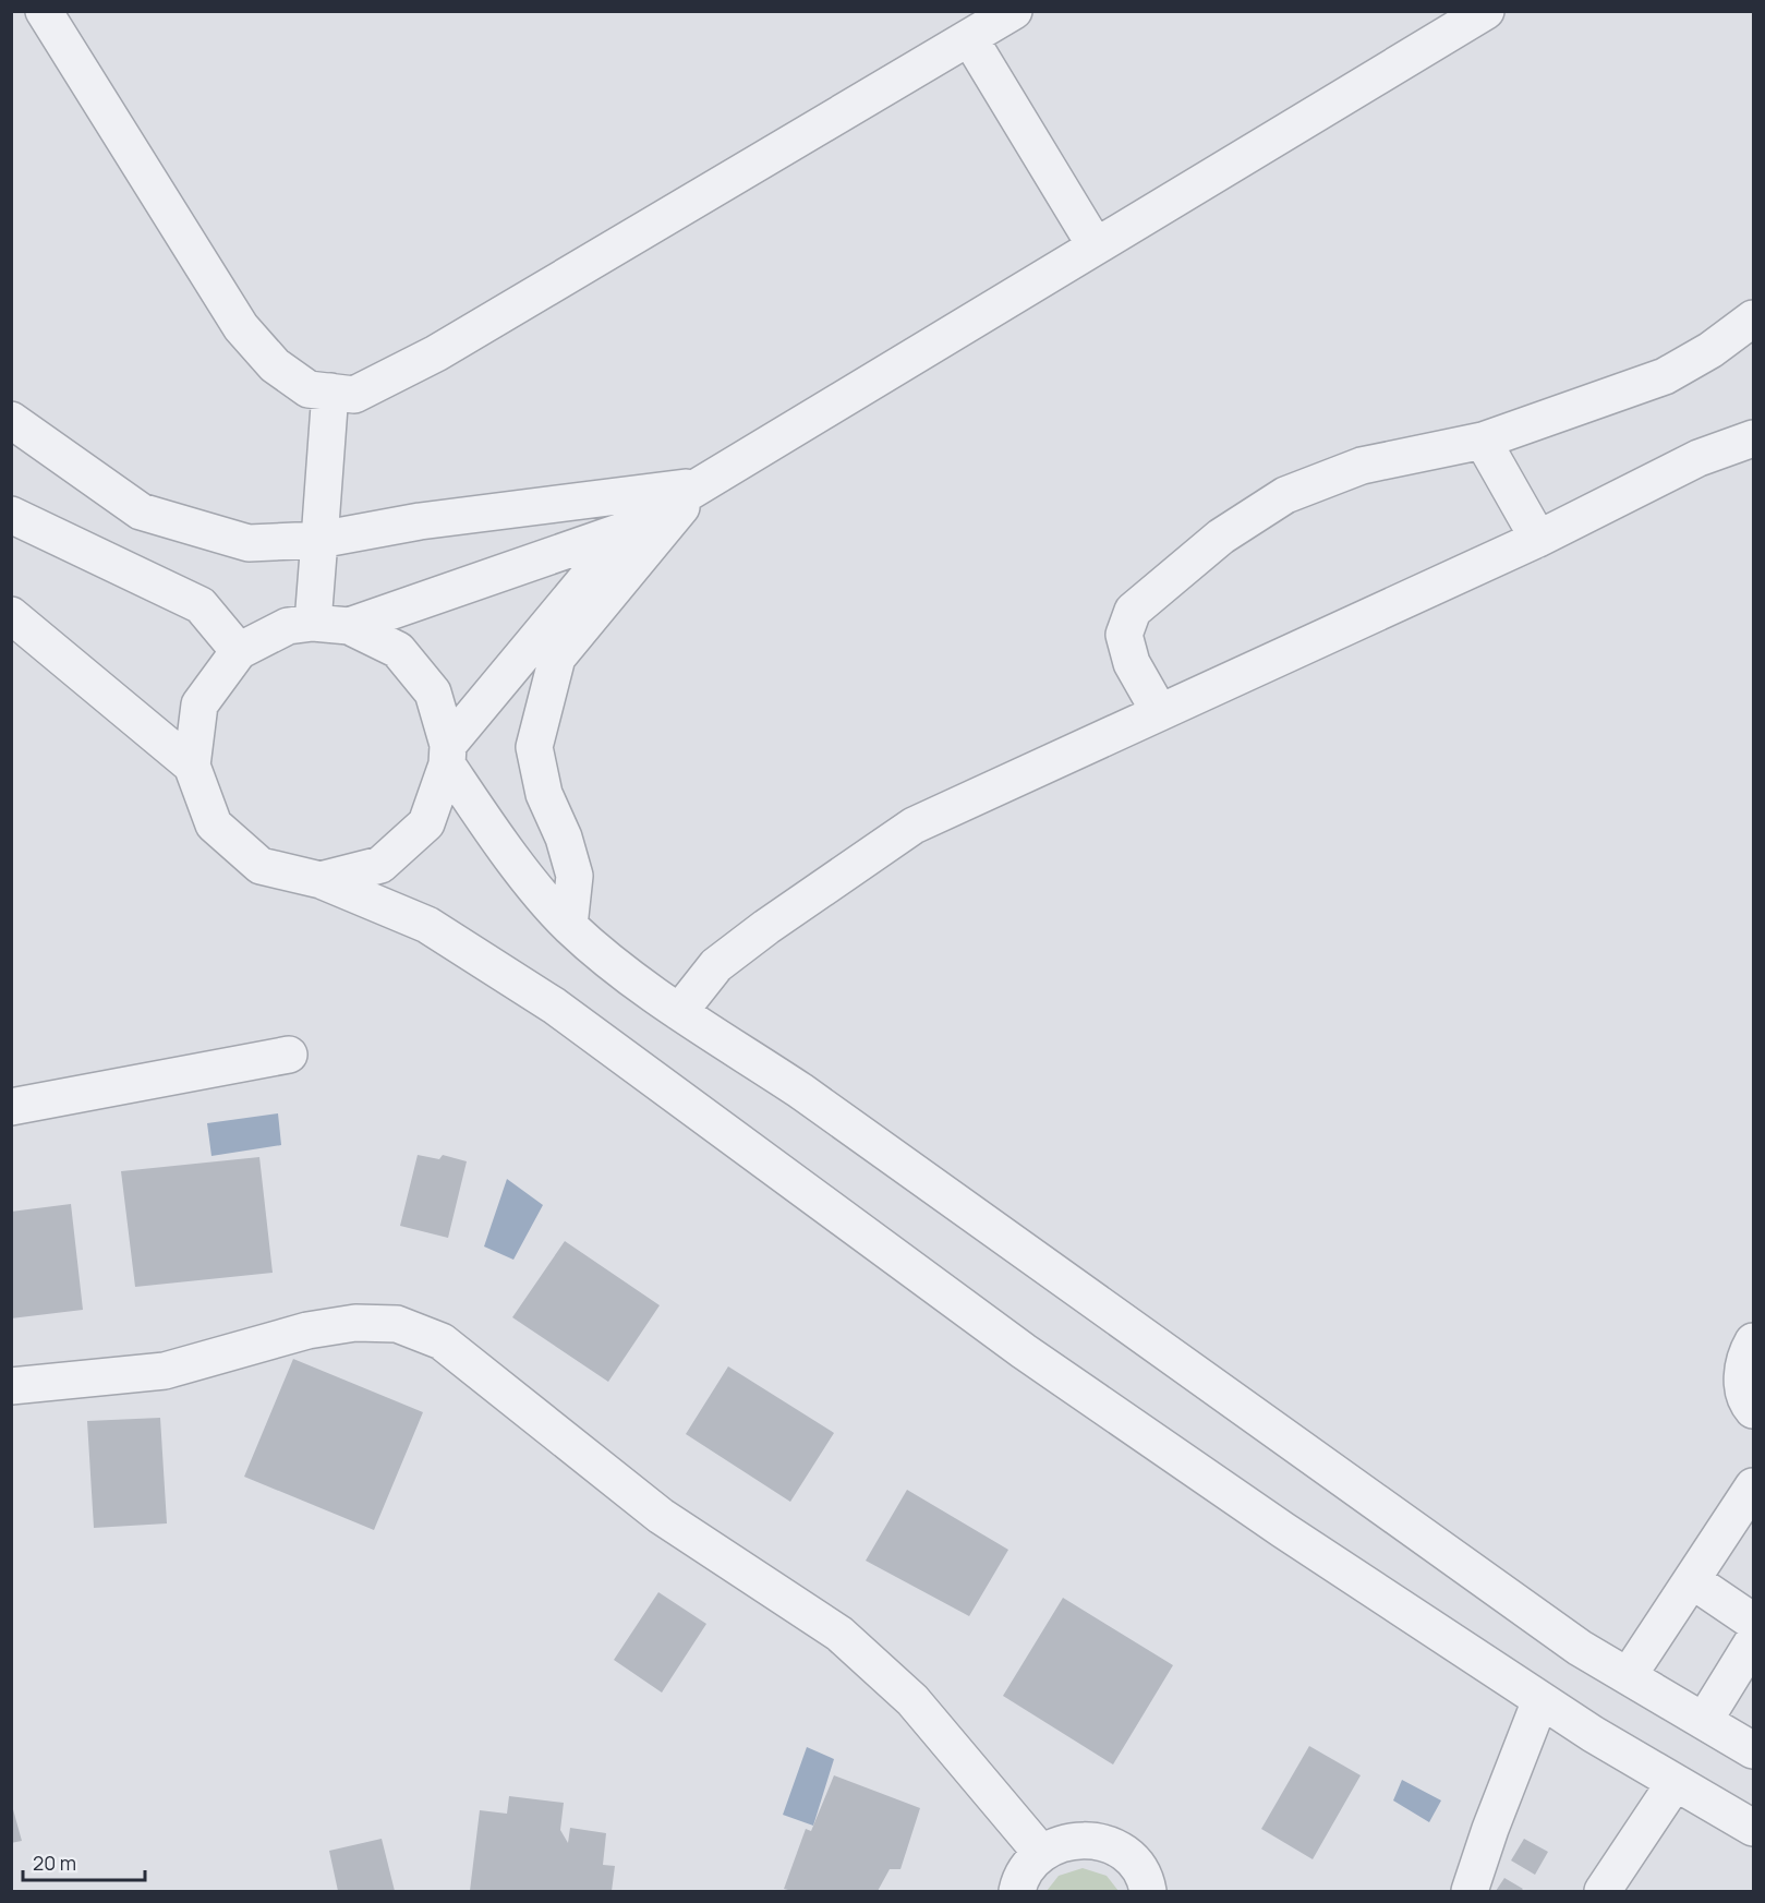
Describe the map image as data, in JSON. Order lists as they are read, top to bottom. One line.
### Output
{"scale_bar":"20 m"}
